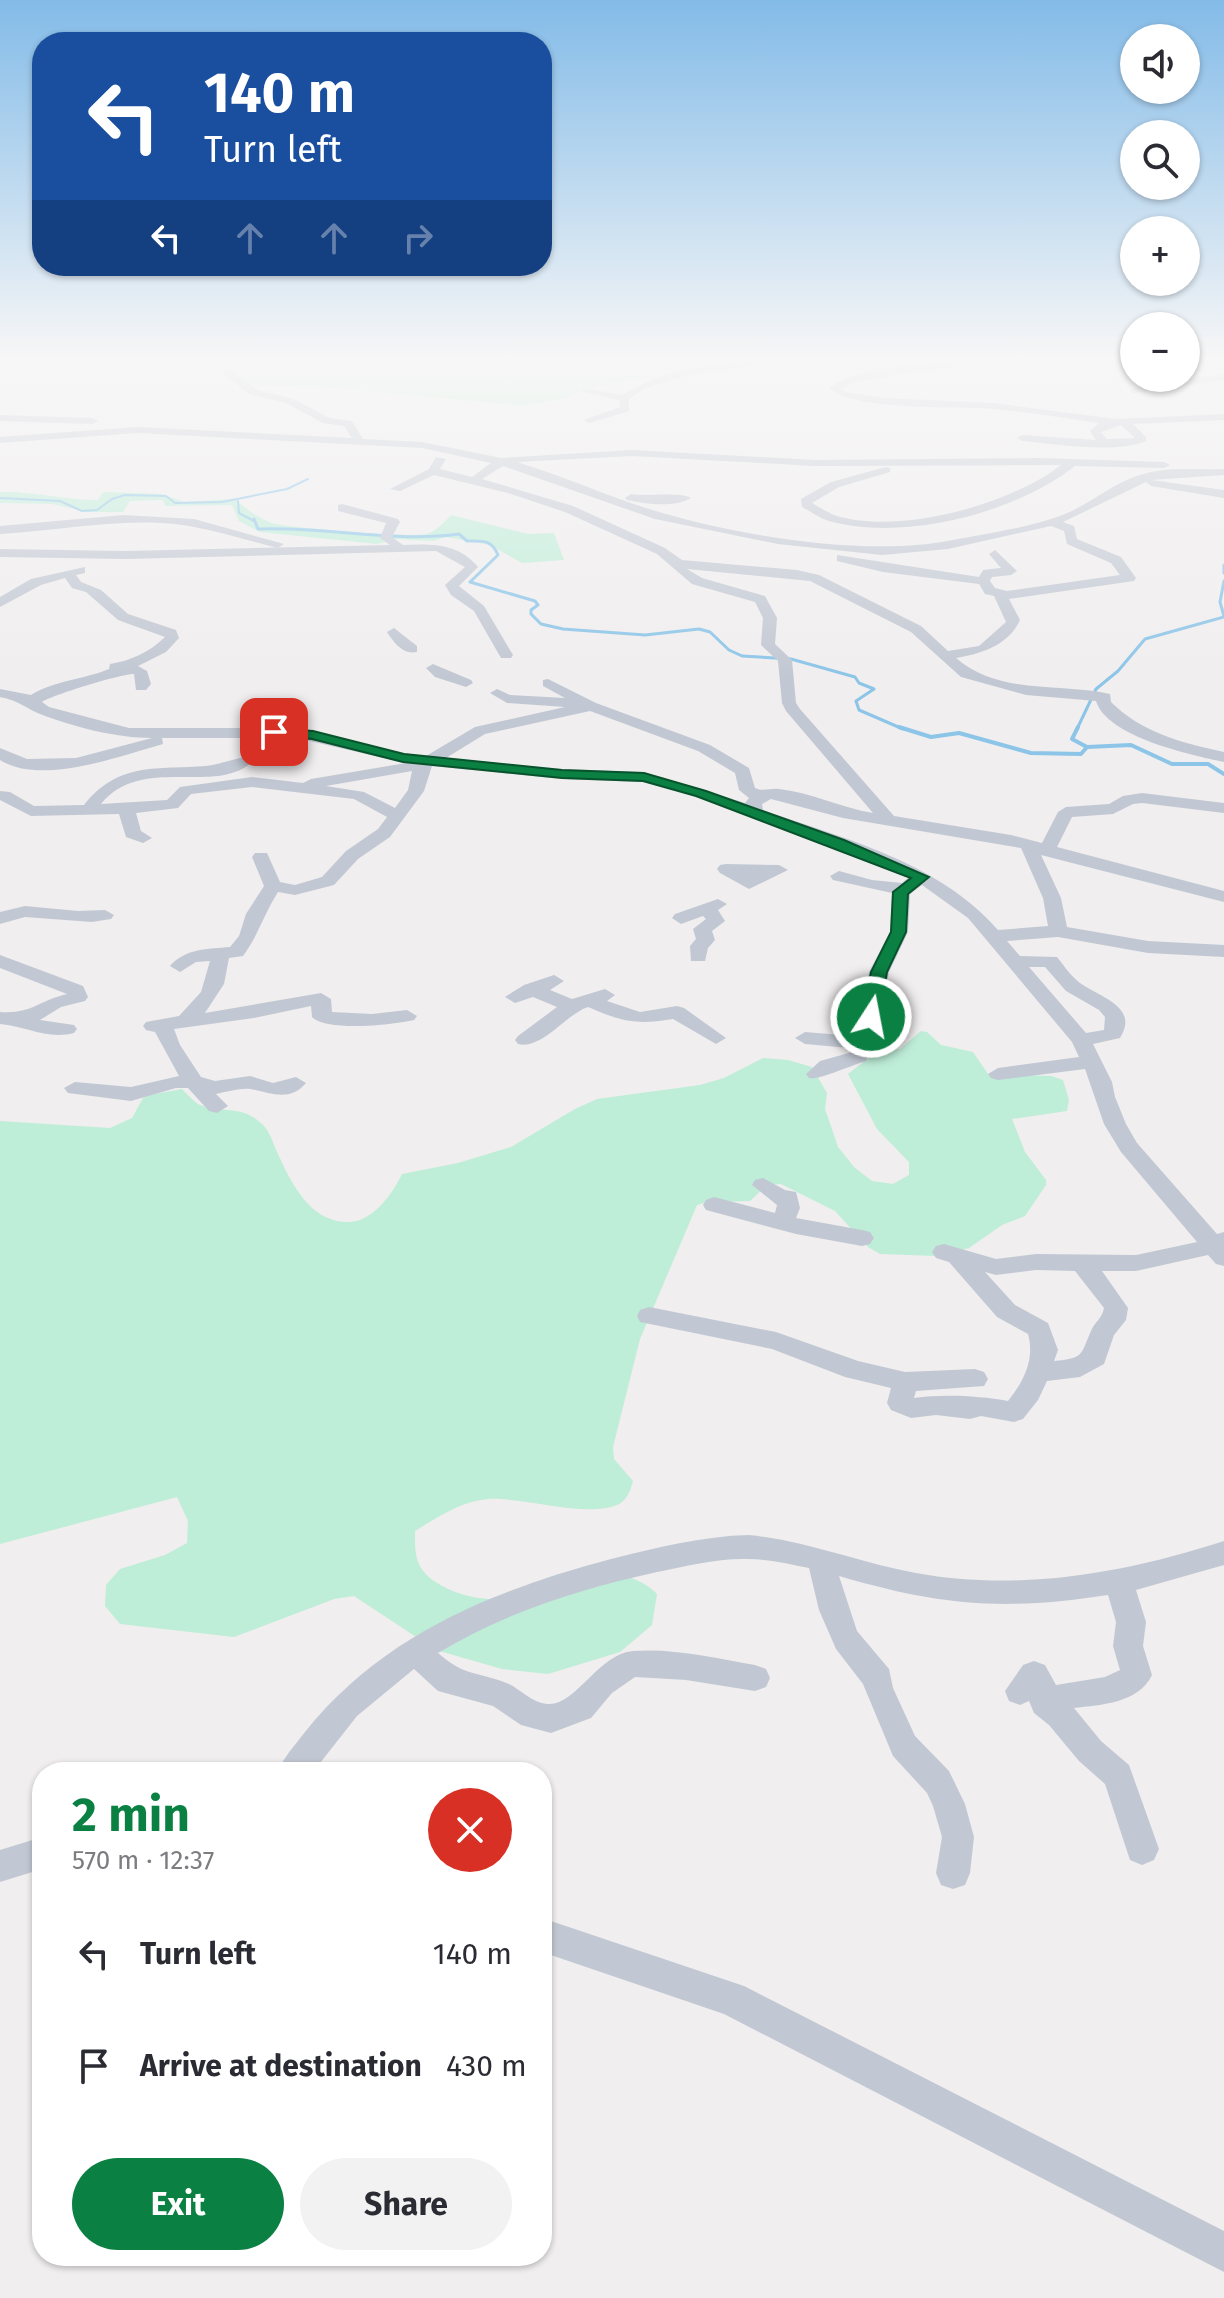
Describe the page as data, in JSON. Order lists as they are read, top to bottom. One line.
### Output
{"page":{"map_buttons":["+","−"],"turn":["140 m","Turn left"],"heading":["2 min","570 m · 12:37"],"list":[{"name":"Turn left","value":"140 m"},{"name":"Arrive at destination","value":"430 m"}],"buttons":["Exit","Share"]}}
